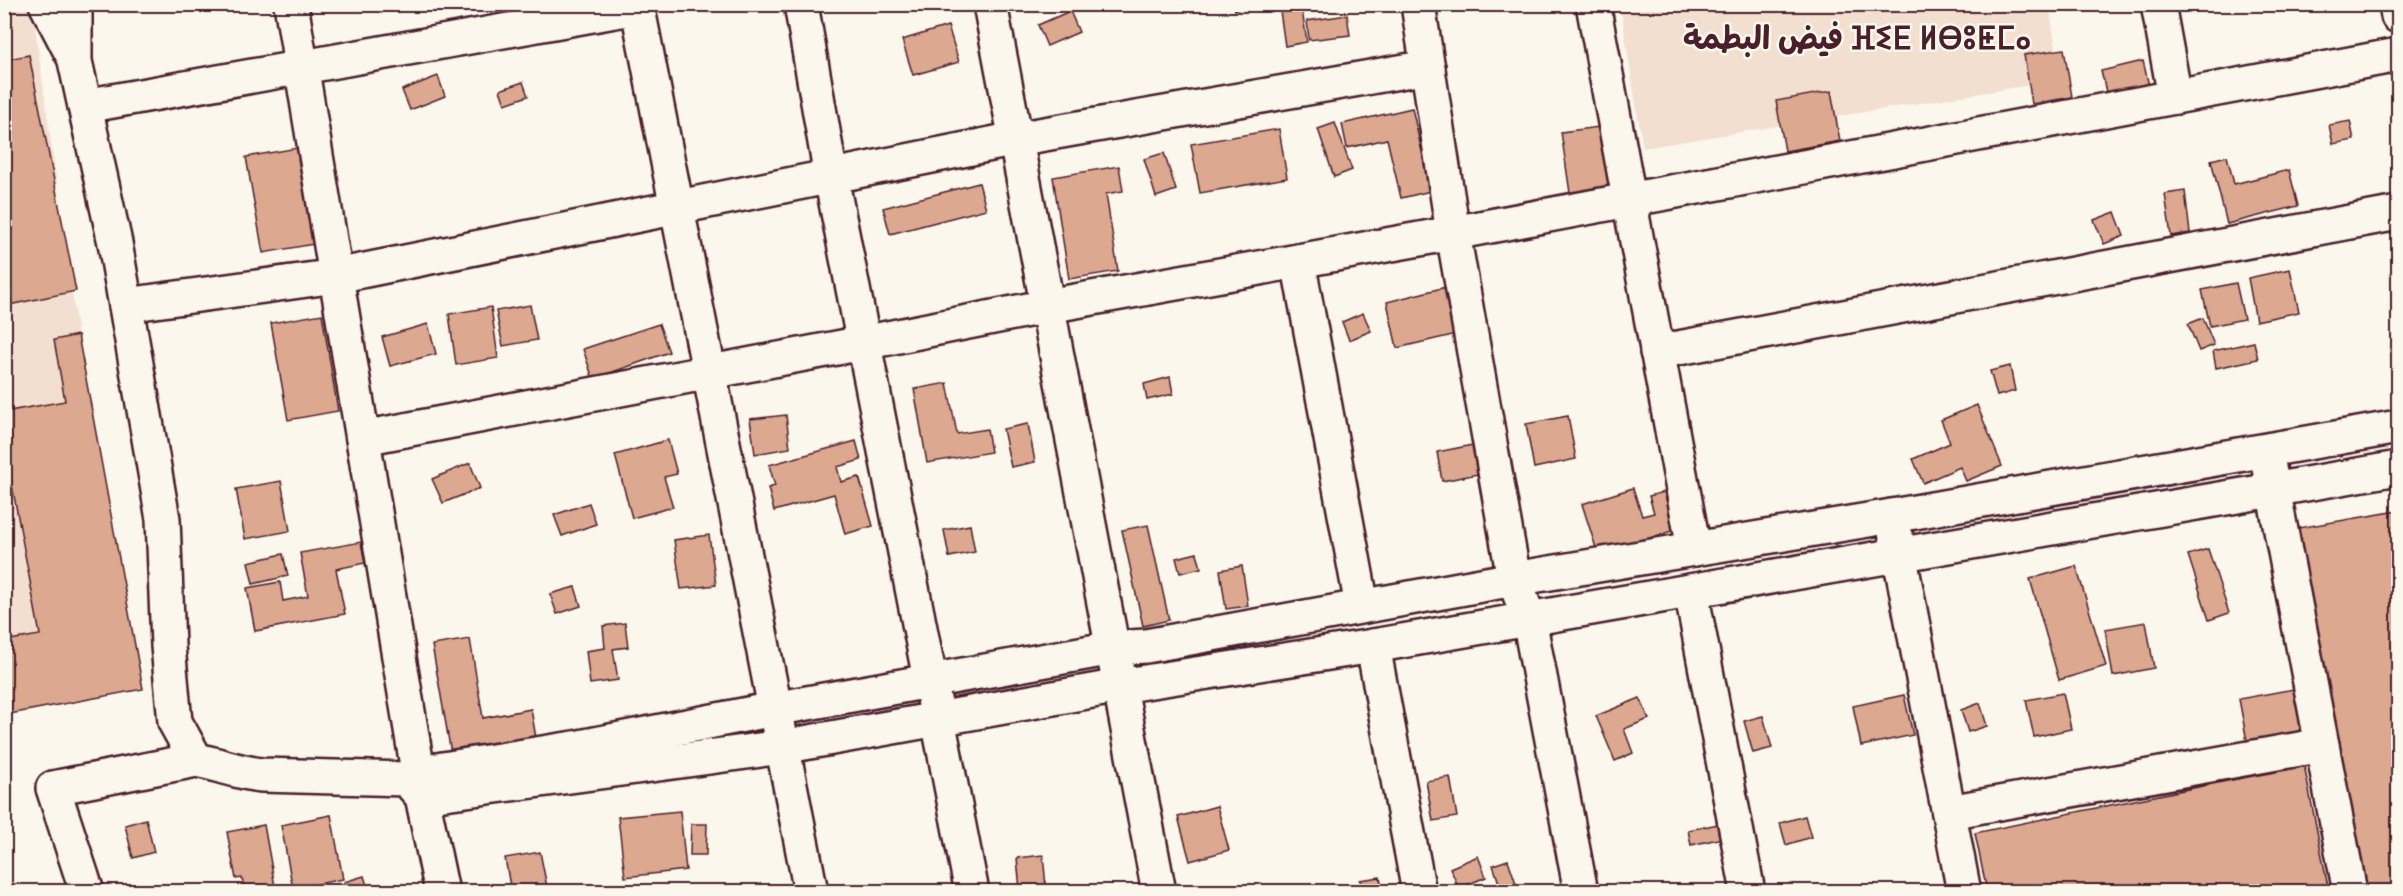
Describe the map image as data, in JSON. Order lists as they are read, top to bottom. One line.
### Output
{"districts":["فيض البطمة ⴼⵉⴹ ⵍⴱⵓⵟⵎⴰ"]}
